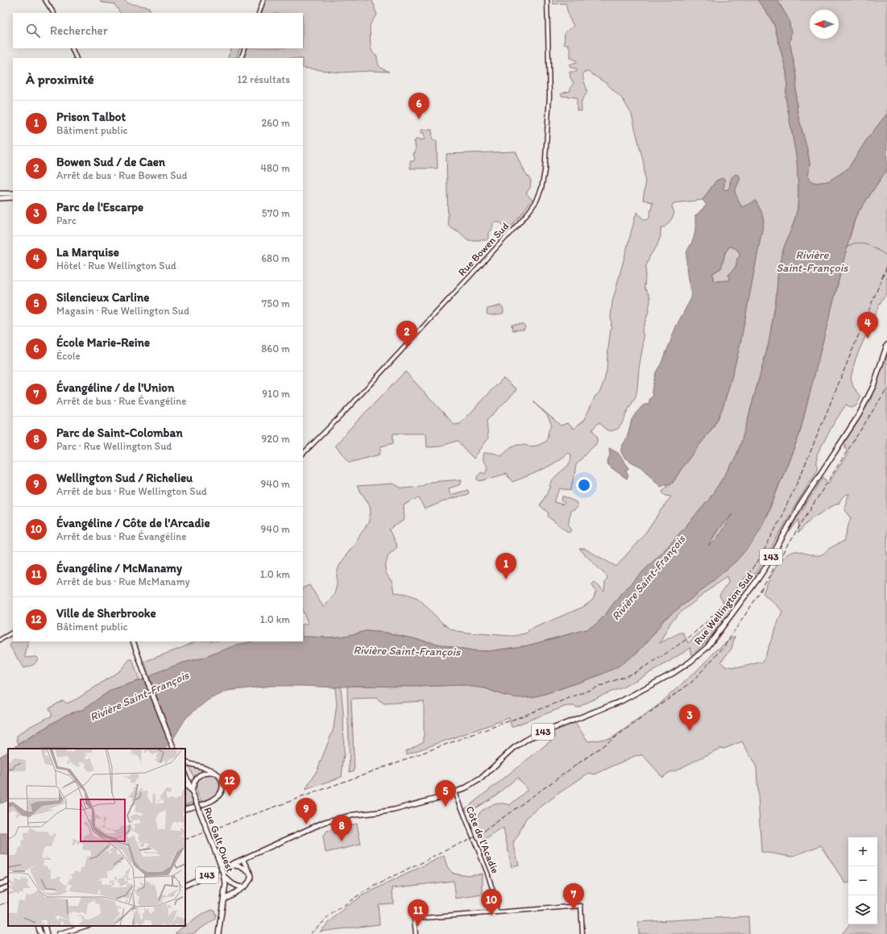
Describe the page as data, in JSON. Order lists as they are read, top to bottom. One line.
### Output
{"streets":{"main road":["143","Rue Wellington Sud","Rue Galt Ouest"],"street":["Rue Bowen Sud","Côte de l'Acadie"]},"crossings":[["Rue Wellington Sud","Côte de l'Acadie"]],"water":["Rivière Saint-François"],"north":"left","page":{"search":"Rechercher","heading":["À proximité","12 résultats"],"pins":["6","4","2","1","3","12","5","9","8","7","10","11"],"list":[{"mark":"1","name":"Prison Talbot","note":"Bâtiment public","value":"260 m"},{"mark":"2","name":"Bowen Sud / de Caen","note":"Arrêt de bus · Rue Bowen Sud","value":"480 m"},{"mark":"3","name":"Parc de l'Escarpe","note":"Parc","value":"570 m"},{"mark":"4","name":"La Marquise","note":"Hôtel · Rue Wellington Sud","value":"680 m"},{"mark":"5","name":"Silencieux Carline","note":"Magasin · Rue Wellington Sud","value":"750 m"},{"mark":"6","name":"École Marie-Reine","note":"École","value":"860 m"},{"mark":"7","name":"Évangéline / de l'Union","note":"Arrêt de bus · Rue Évangéline","value":"910 m"},{"mark":"8","name":"Parc de Saint-Colomban","note":"Parc · Rue Wellington Sud","value":"920 m"},{"mark":"9","name":"Wellington Sud / Richelieu","note":"Arrêt de bus · Rue Wellington Sud","value":"940 m"},{"mark":"10","name":"Évangéline / Côte de l'Arcadie","note":"Arrêt de bus · Rue Évangéline","value":"940 m"},{"mark":"11","name":"Évangéline / McManamy","note":"Arrêt de bus · Rue McManamy","value":"1.0 km"},{"mark":"12","name":"Ville de Sherbrooke","note":"Bâtiment public","value":"1.0 km"}],"map_buttons":["+","−"]}}
